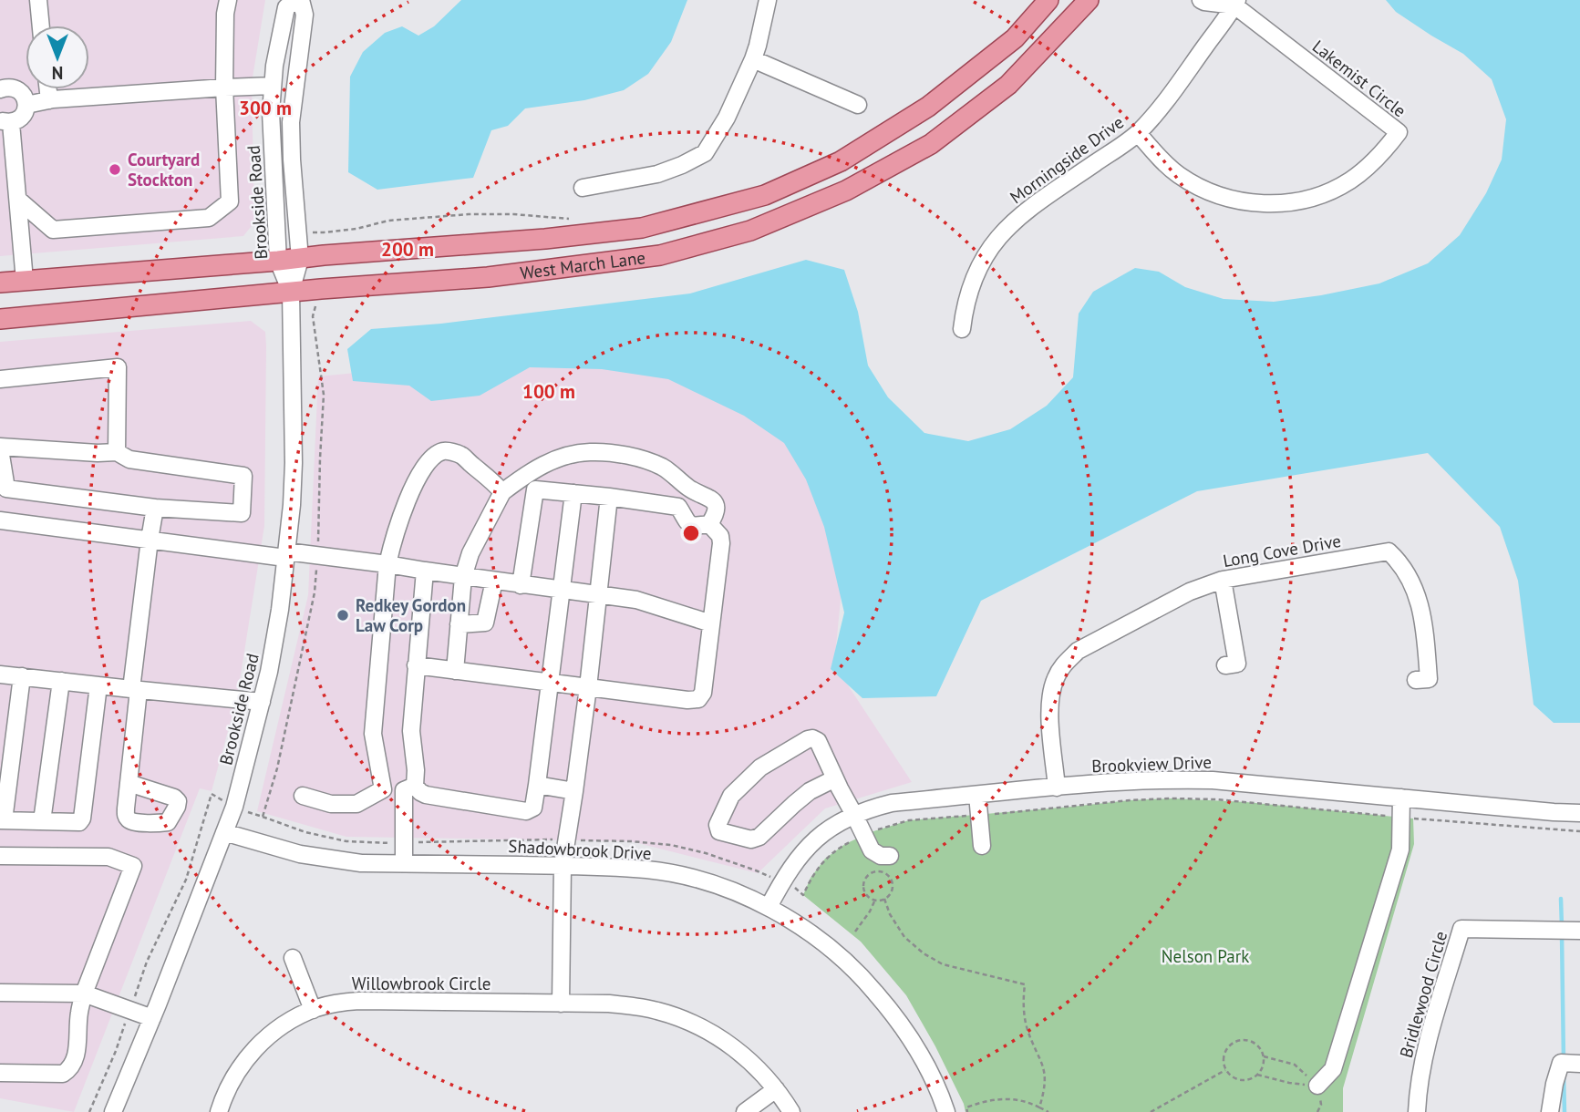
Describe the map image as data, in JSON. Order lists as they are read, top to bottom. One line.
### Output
{"streets":{"main road":["West March Lane"],"street":["Lakemist Circle","Morningside Drive","Brookside Road","Long Cove Drive","Brookview Drive","Shadowbrook Drive","Willowbrook Circle","Bridlewood Circle"]},"crossings":[["Lakemist Circle","Morningside Drive"],["Brookside Road","West March Lane"],["Brookside Road","Shadowbrook Drive"],["Long Cove Drive","Brookview Drive"],["Brookview Drive","Shadowbrook Drive"]],"parks":["Nelson Park"],"places":["Courtyard Stockton","Redkey Gordon Law Corp"],"north":"bottom","rings":["300 m","200 m","100 m"]}
